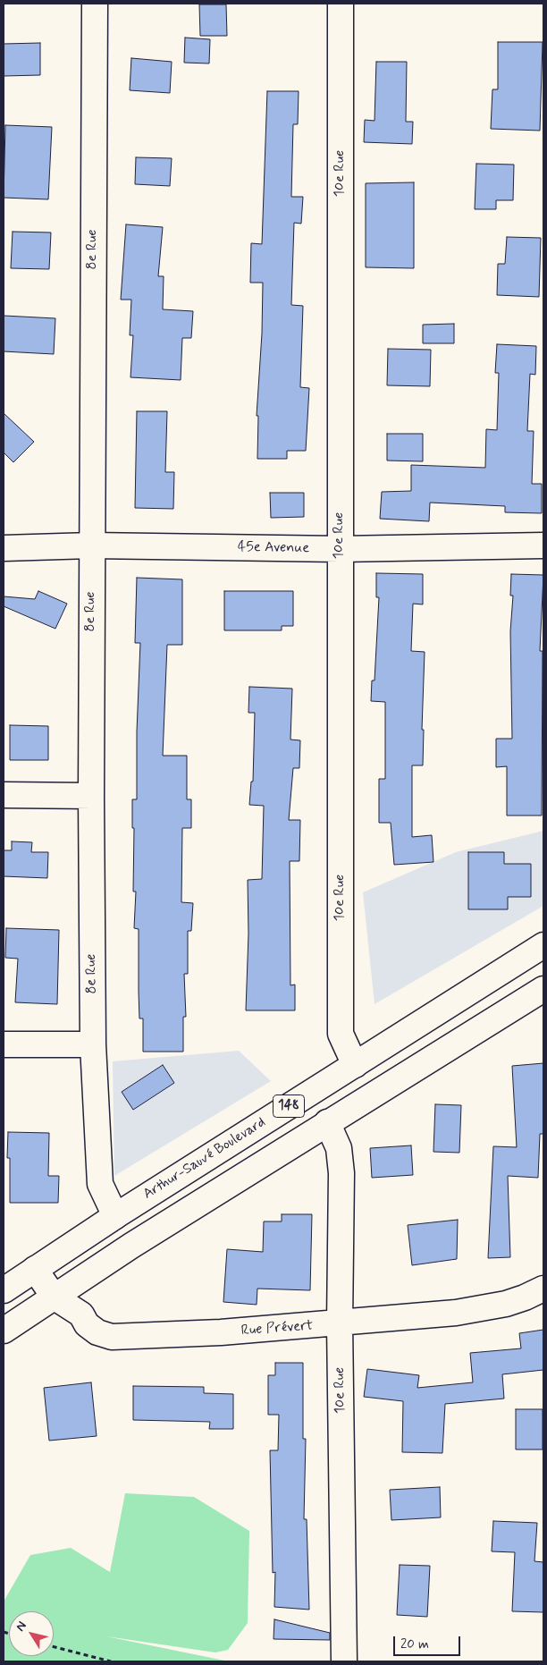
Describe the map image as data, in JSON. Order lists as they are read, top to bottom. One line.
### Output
{"streets":{"street":["10e Rue","8e Rue","45e Avenue","148","Arthur-Sauvé Boulevard","Rue Prévert"]},"crossings":[["10e Rue","45e Avenue"],["10e Rue","148"],["10e Rue","Arthur-Sauvé Boulevard"],["10e Rue","Rue Prévert"],["8e Rue","45e Avenue"],["8e Rue","Arthur-Sauvé Boulevard"],["148","Rue Prévert"],["Arthur-Sauvé Boulevard","Rue Prévert"]],"scale_bar":"20 m","north":"top left"}
